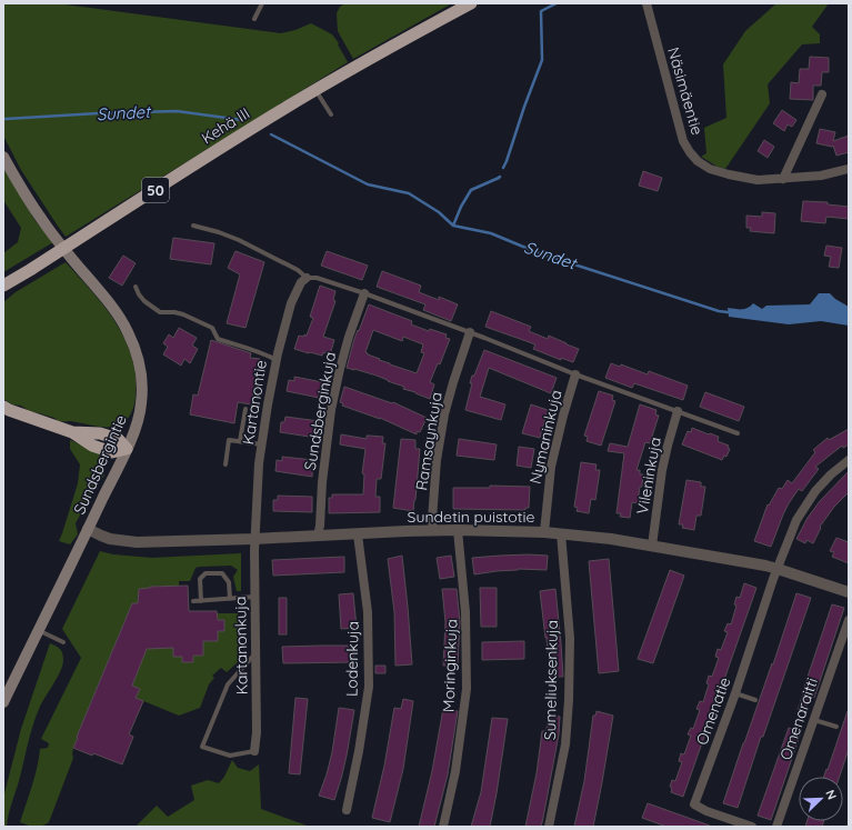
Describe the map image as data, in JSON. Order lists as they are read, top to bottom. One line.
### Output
{"streets":{"highway":["Kehä III","50"],"main road":["Sundsbergintie"],"street":["Näsimäentie","Kartanontie","Sundsberginkuja","Nymaninkuja","Ramsaynkuja","Vileninkuja","Sundetin puistotie","Kartanonkuja","Lodenkuja","Moringinkuja","Sumeliuksenkuja","Omenatie","Omenaraitti"]},"crossings":[["Kartanontie","Sundetin puistotie"],["Kartanontie","Kartanonkuja"],["Sundsberginkuja","Sundetin puistotie"],["Nymaninkuja","Sundetin puistotie"],["Ramsaynkuja","Sundetin puistotie"],["Sundsbergintie","Sundetin puistotie"],["Vileninkuja","Sundetin puistotie"],["Sundetin puistotie","Kartanonkuja"],["Sundetin puistotie","Lodenkuja"],["Sundetin puistotie","Moringinkuja"],["Sundetin puistotie","Sumeliuksenkuja"],["Sundetin puistotie","Omenatie"]],"water":["Sundet"],"north":"top right"}
